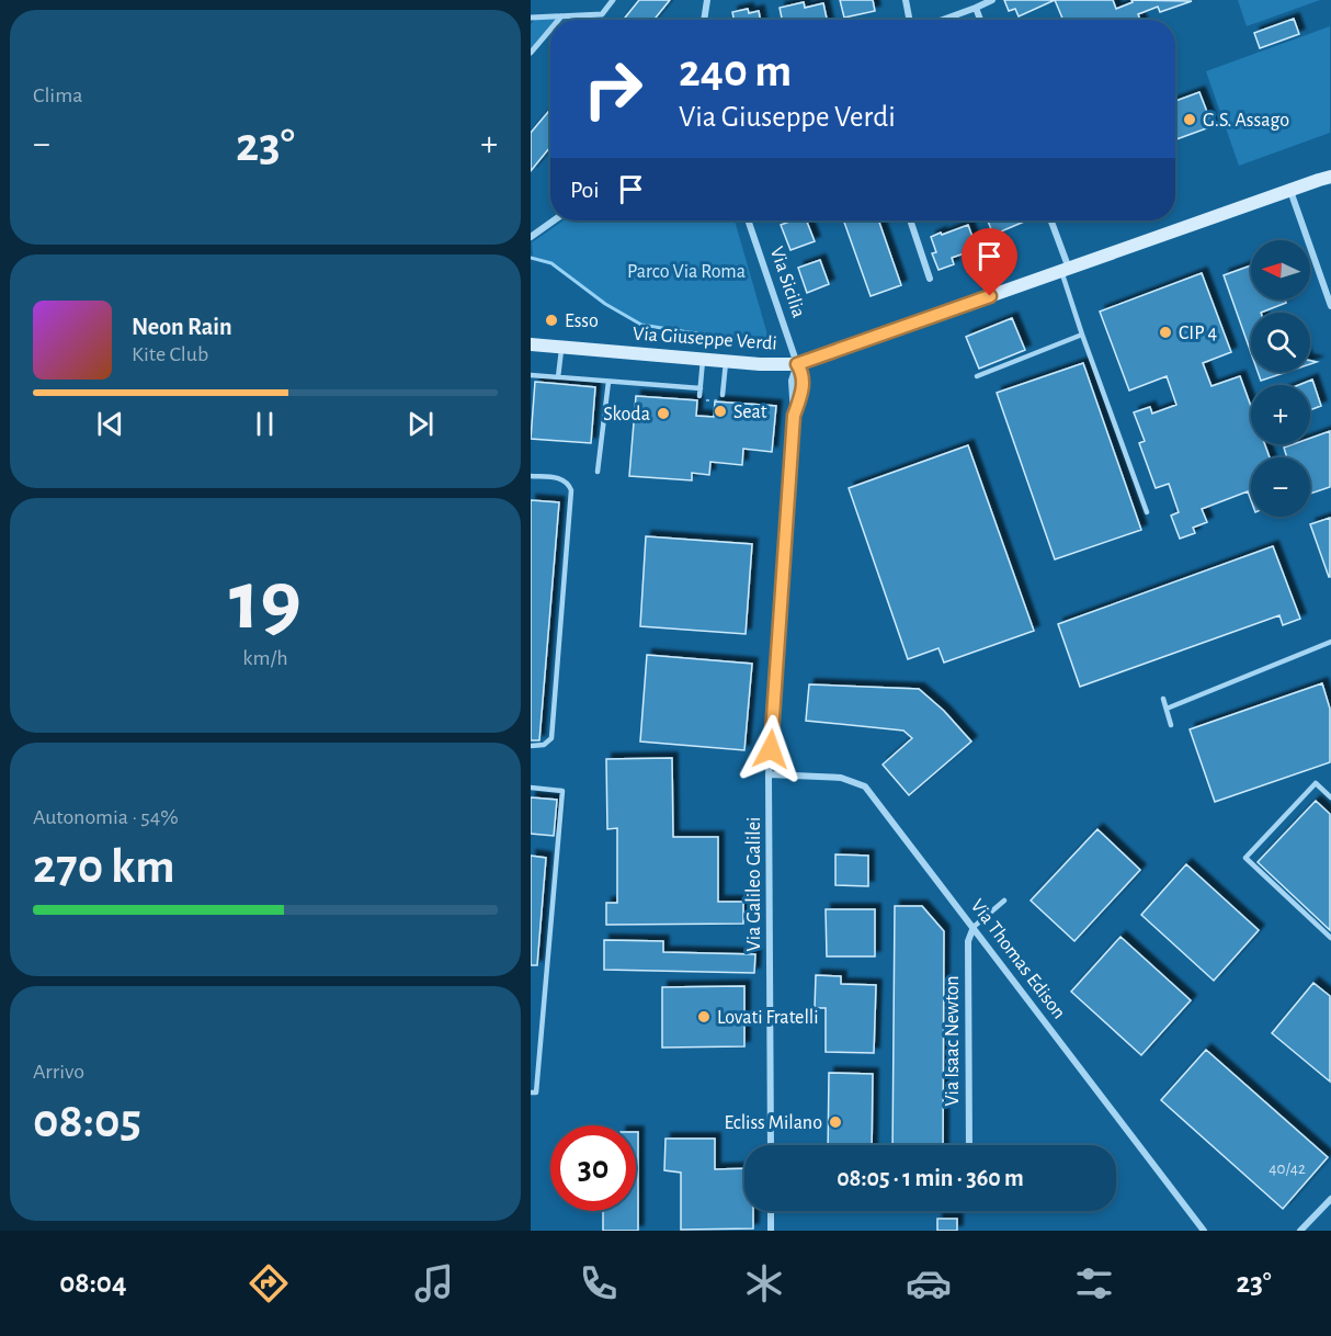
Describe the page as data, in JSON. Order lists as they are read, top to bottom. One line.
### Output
{"streets":{"main road":["Via Giuseppe Verdi"],"street":["Via Sicilia","Via Galileo Galilei","Via Thomas Edison","Via Isaac Newton"]},"crossings":[["Via Sicilia","Via Giuseppe Verdi"],["Via Sicilia","Via Galileo Galilei"],["Via Giuseppe Verdi","Via Galileo Galilei"],["Via Galileo Galilei","Via Thomas Edison"],["Via Thomas Edison","Via Isaac Newton"]],"parks":["Parco Via Roma"],"places":["G.S. Assago","Esso","CIP 4","Seat","Skoda","Lovati Fratelli","Ecliss Milano"],"house_numbers":["40/42"],"north":"left","page":{"tile":["Clima",["19","km/h"],["Autonomia · 54%","270 km"],["Arrivo","08:05"]],"turn":["240 m","Via Giuseppe Verdi"],"heat":["−","23°","+"],"then":"Poi","map_buttons":["+","−"],"song":["Neon Rain","Kite Club"],"limit":"30","trip":"08:05 · 1 min · 360 m","tabs":["08:04","23°"]}}
